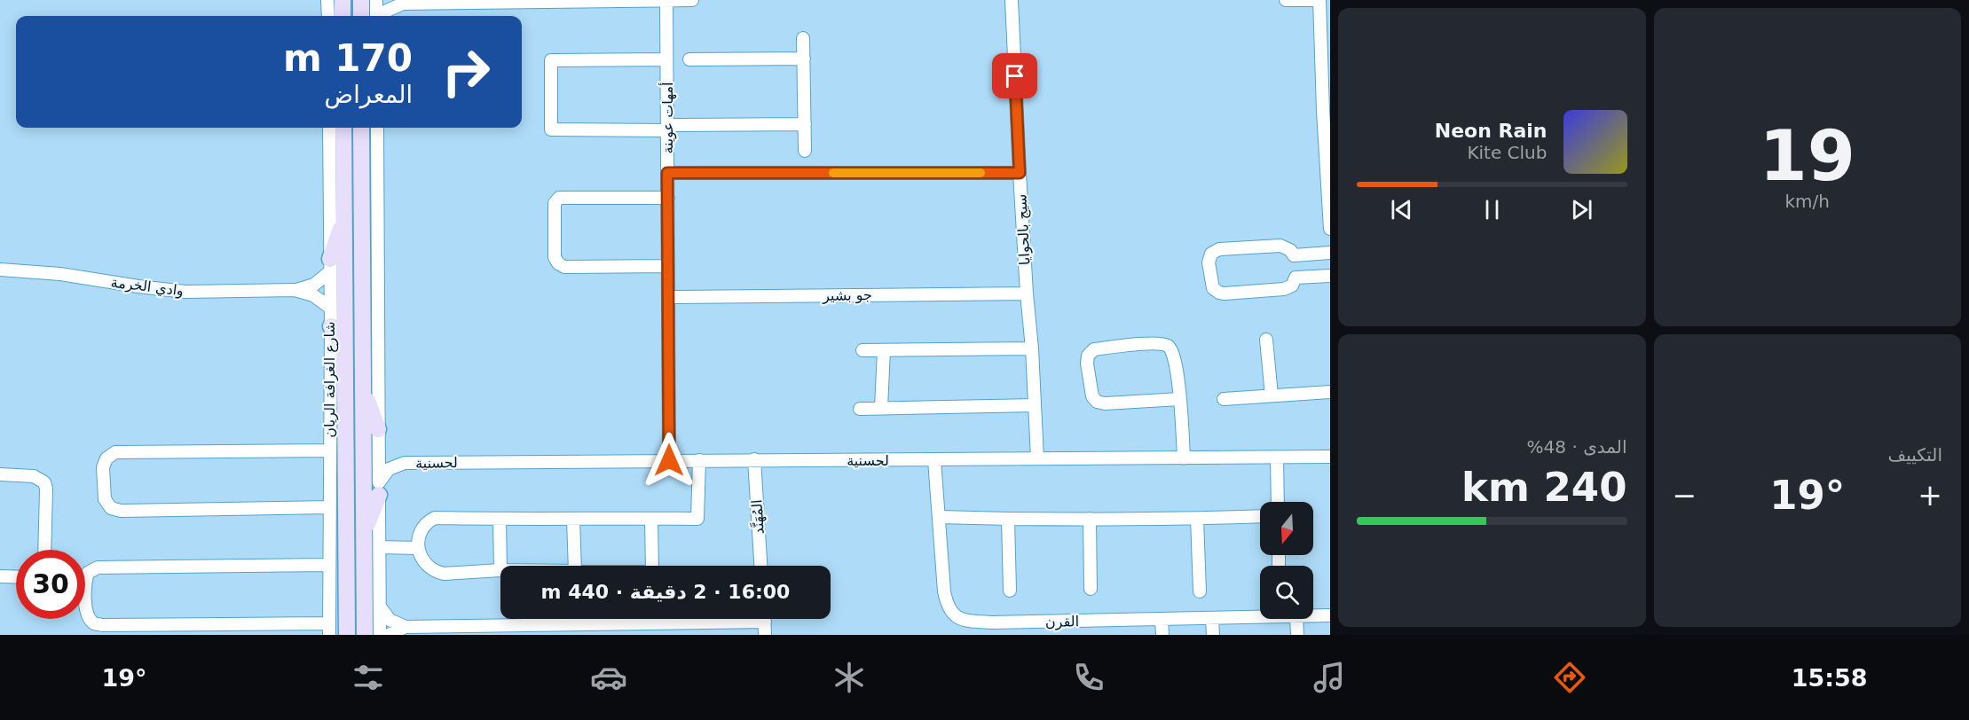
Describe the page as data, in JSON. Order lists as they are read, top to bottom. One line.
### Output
{"streets":{"main road":["شارع الغرافة الريان"],"street":["أمهات عوينة","سيج بالحوايا","وادي الخرمة","جو بشير","لحسنية","المُهَنَّد","القرن"]},"crossings":[["أمهات عوينة","جو بشير"],["أمهات عوينة","لحسنية"],["سيج بالحوايا","جو بشير"],["سيج بالحوايا","لحسنية"],["وادي الخرمة","شارع الغرافة الريان"],["لحسنية","المُهَنَّد"],["لحسنية","القرن"]],"north":"bottom","page":{"tile":[["19","km/h"],"التكييف",["المدى · 48%","240 km"]],"turn":["170 m","المعراض"],"song":["Neon Rain","Kite Club"],"heat":["−","19°","+"],"limit":"30","trip":"16:00 · 2 دقيقة · 440 m","tabs":["15:58","19°"]}}
